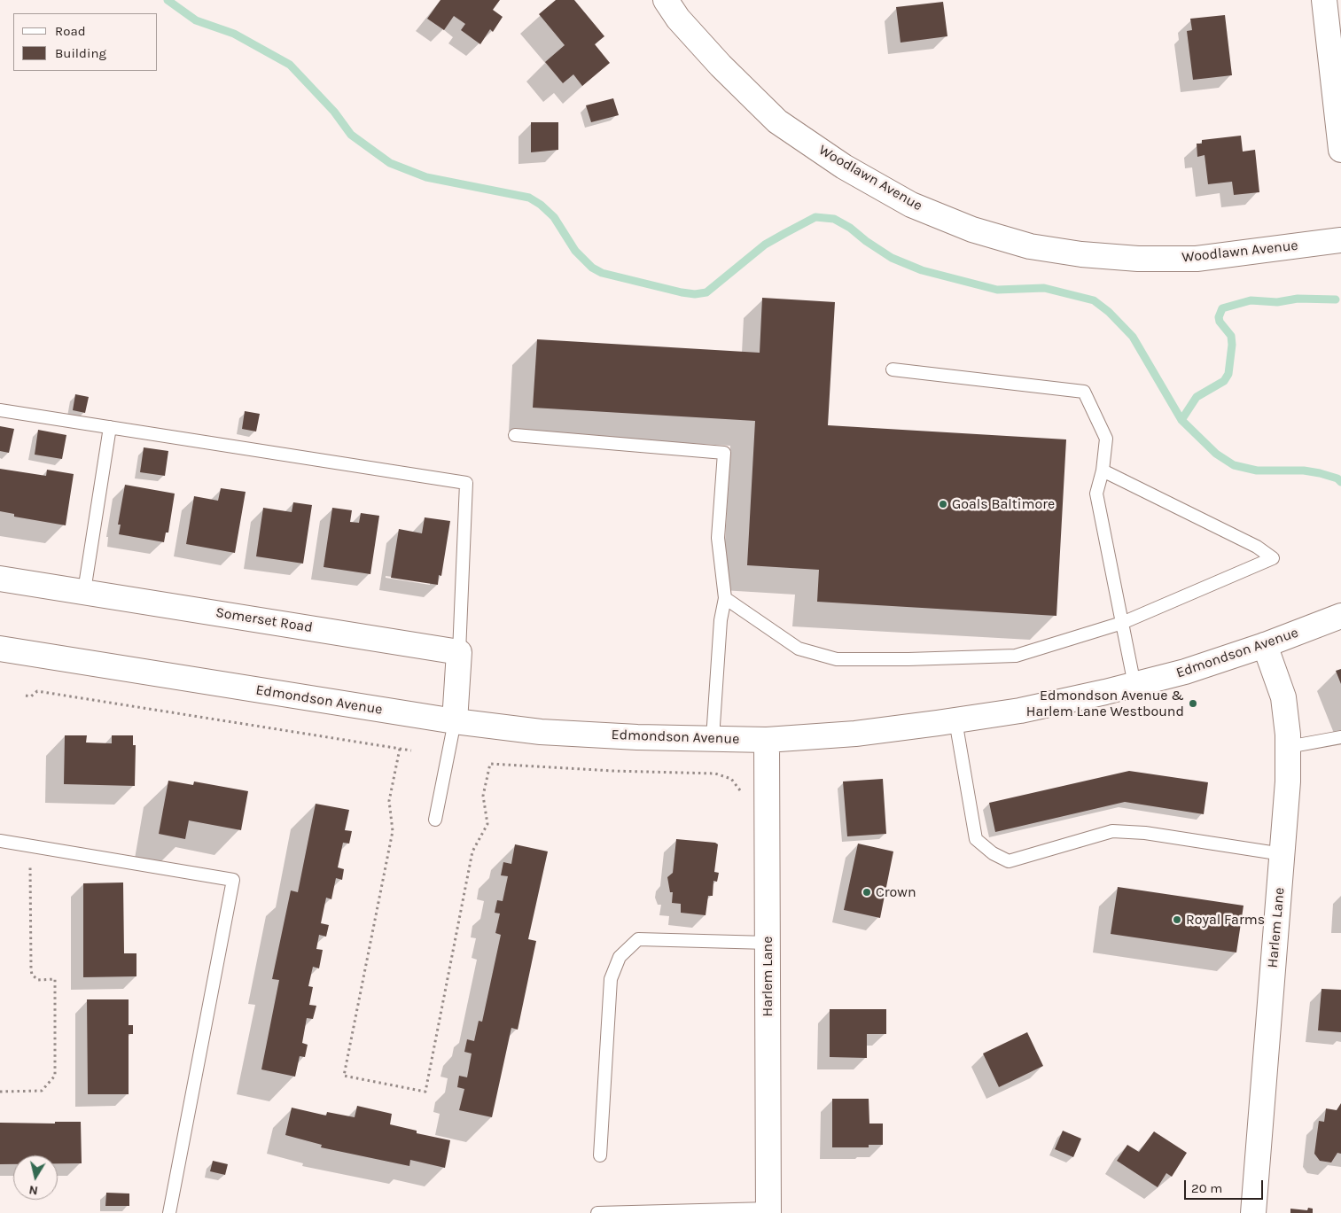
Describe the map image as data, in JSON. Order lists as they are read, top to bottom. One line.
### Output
{"streets":{"street":["Woodlawn Avenue","Somerset Road","Edmondson Avenue","Harlem Lane"]},"crossings":[["Edmondson Avenue","Harlem Lane"]],"places":["Goals Baltimore","Edmondson Avenue & Harlem Lane Westbound","Crown","Royal Farms"],"legend":["Road","Building"],"scale_bar":"20 m","north":"bottom"}
